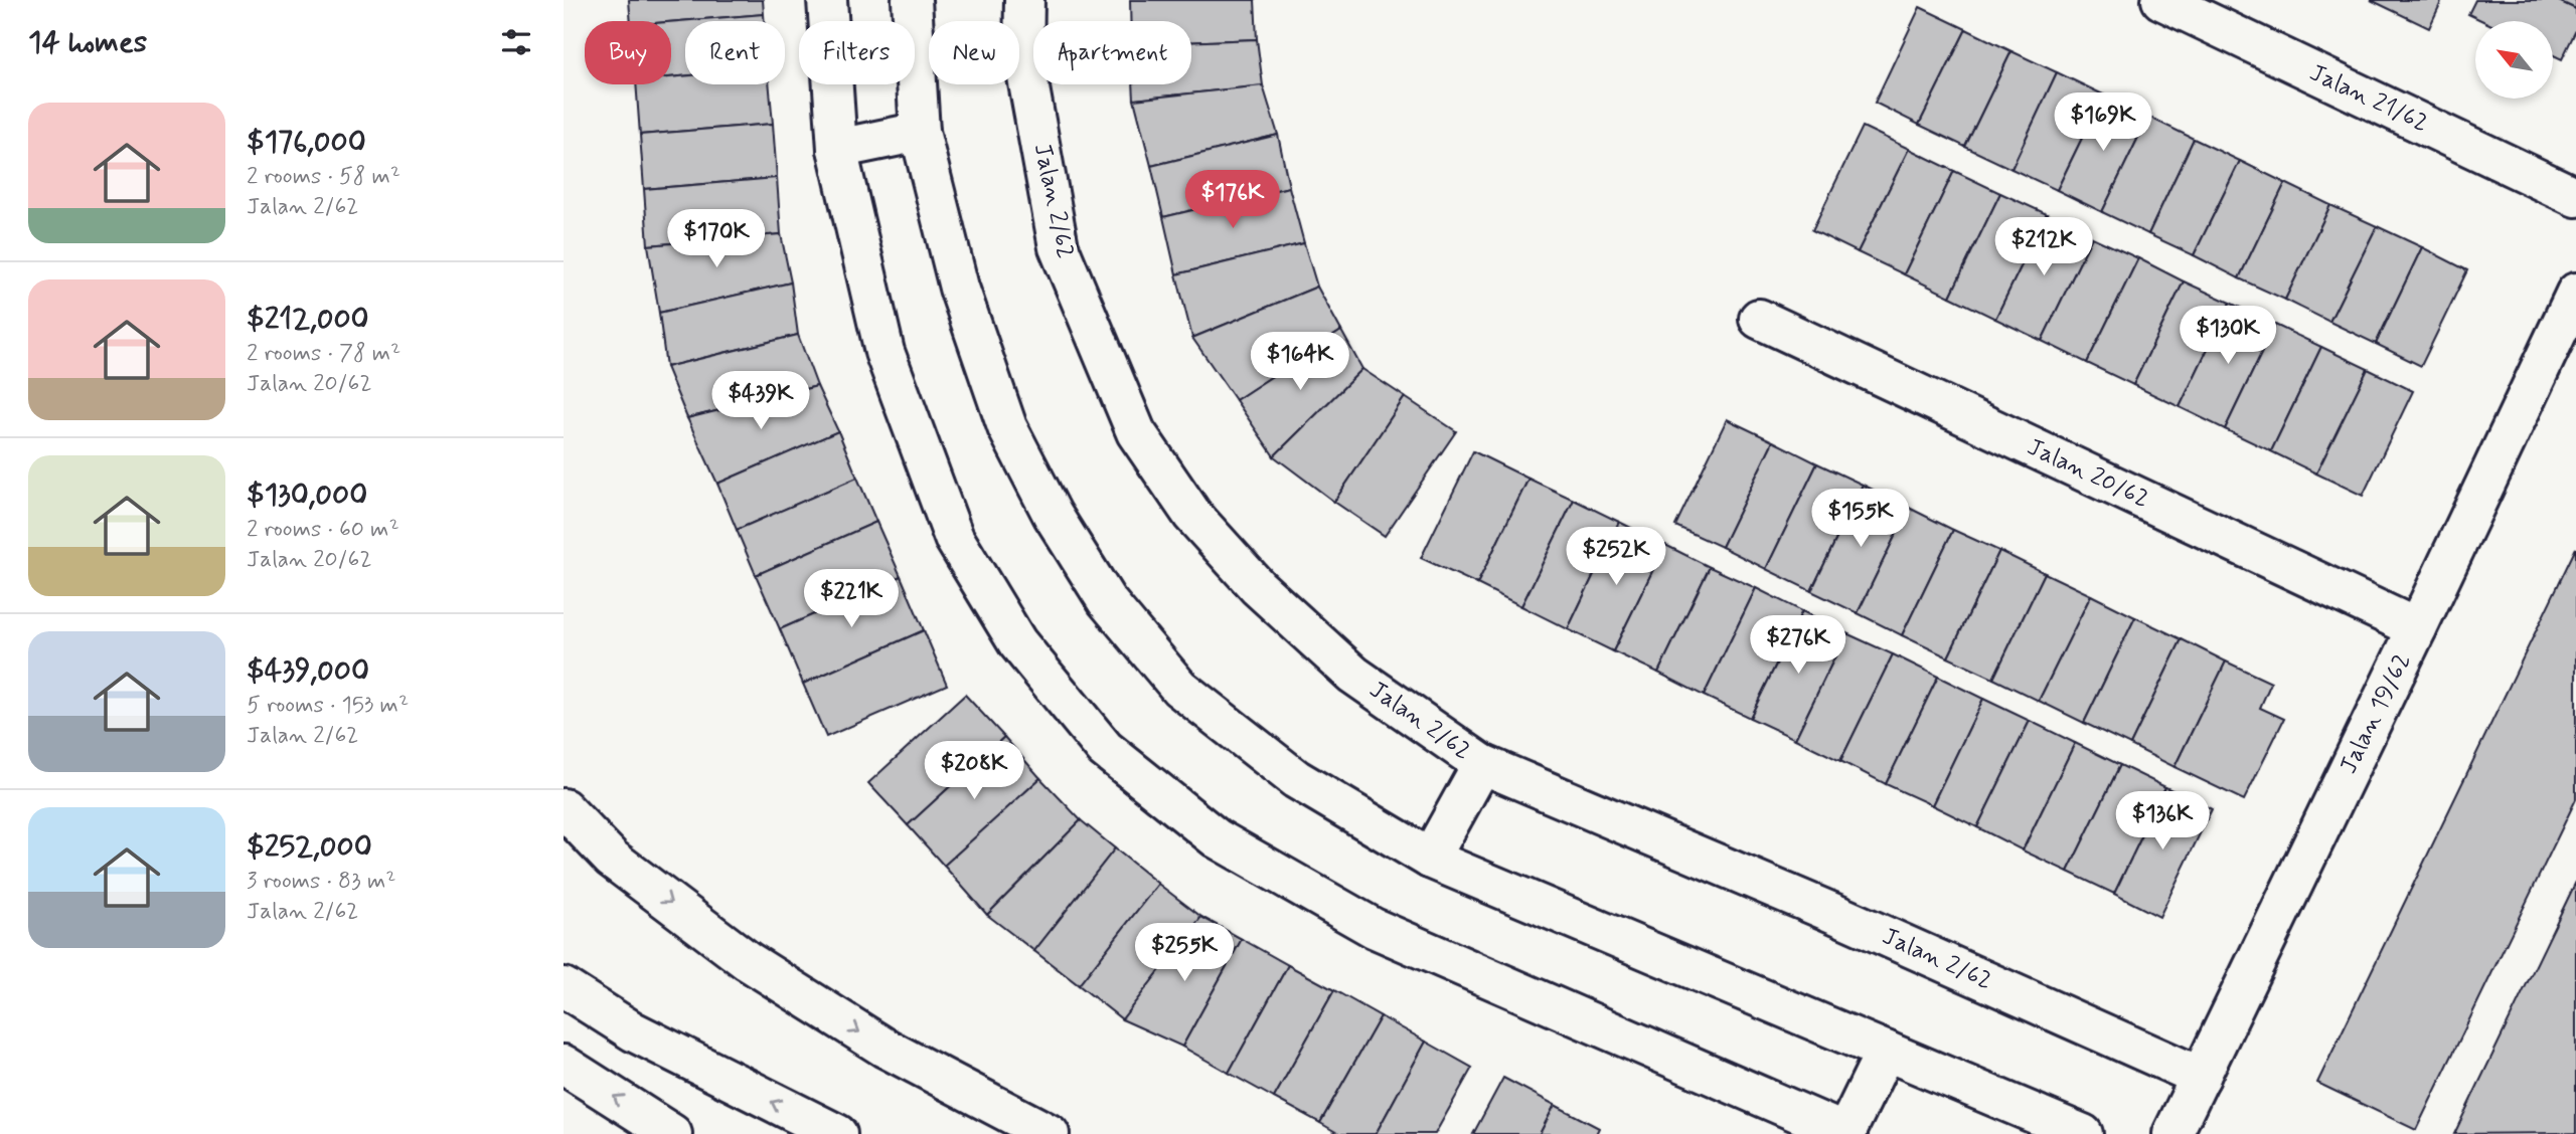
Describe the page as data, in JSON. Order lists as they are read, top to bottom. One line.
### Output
{"streets":{"main road":["Jalan 21/62","Jalan 2/62","Jalan 20/62","Jalan 19/62"]},"crossings":[["Jalan 2/62","Jalan 19/62"],["Jalan 20/62","Jalan 19/62"]],"north":"top left","page":{"heading":"14 homes","chip":["Buy","Rent","Filters","New","Apartment"],"list":[{"name":"$176,000","note":"2 rooms · 58 m² · Jalan 2/62"},{"name":"$212,000","note":"2 rooms · 78 m² · Jalan 20/62"},{"name":"$130,000","note":"2 rooms · 60 m² · Jalan 20/62"},{"name":"$439,000","note":"5 rooms · 153 m² · Jalan 2/62"},{"name":"$252,000","note":"3 rooms · 83 m² · Jalan 2/62"}],"price":["$169K","$176K","$170K","$212K","$130K","$164K","$439K","$155K","$252K","$221K","$276K","$208K","$136K","$255K"]}}
